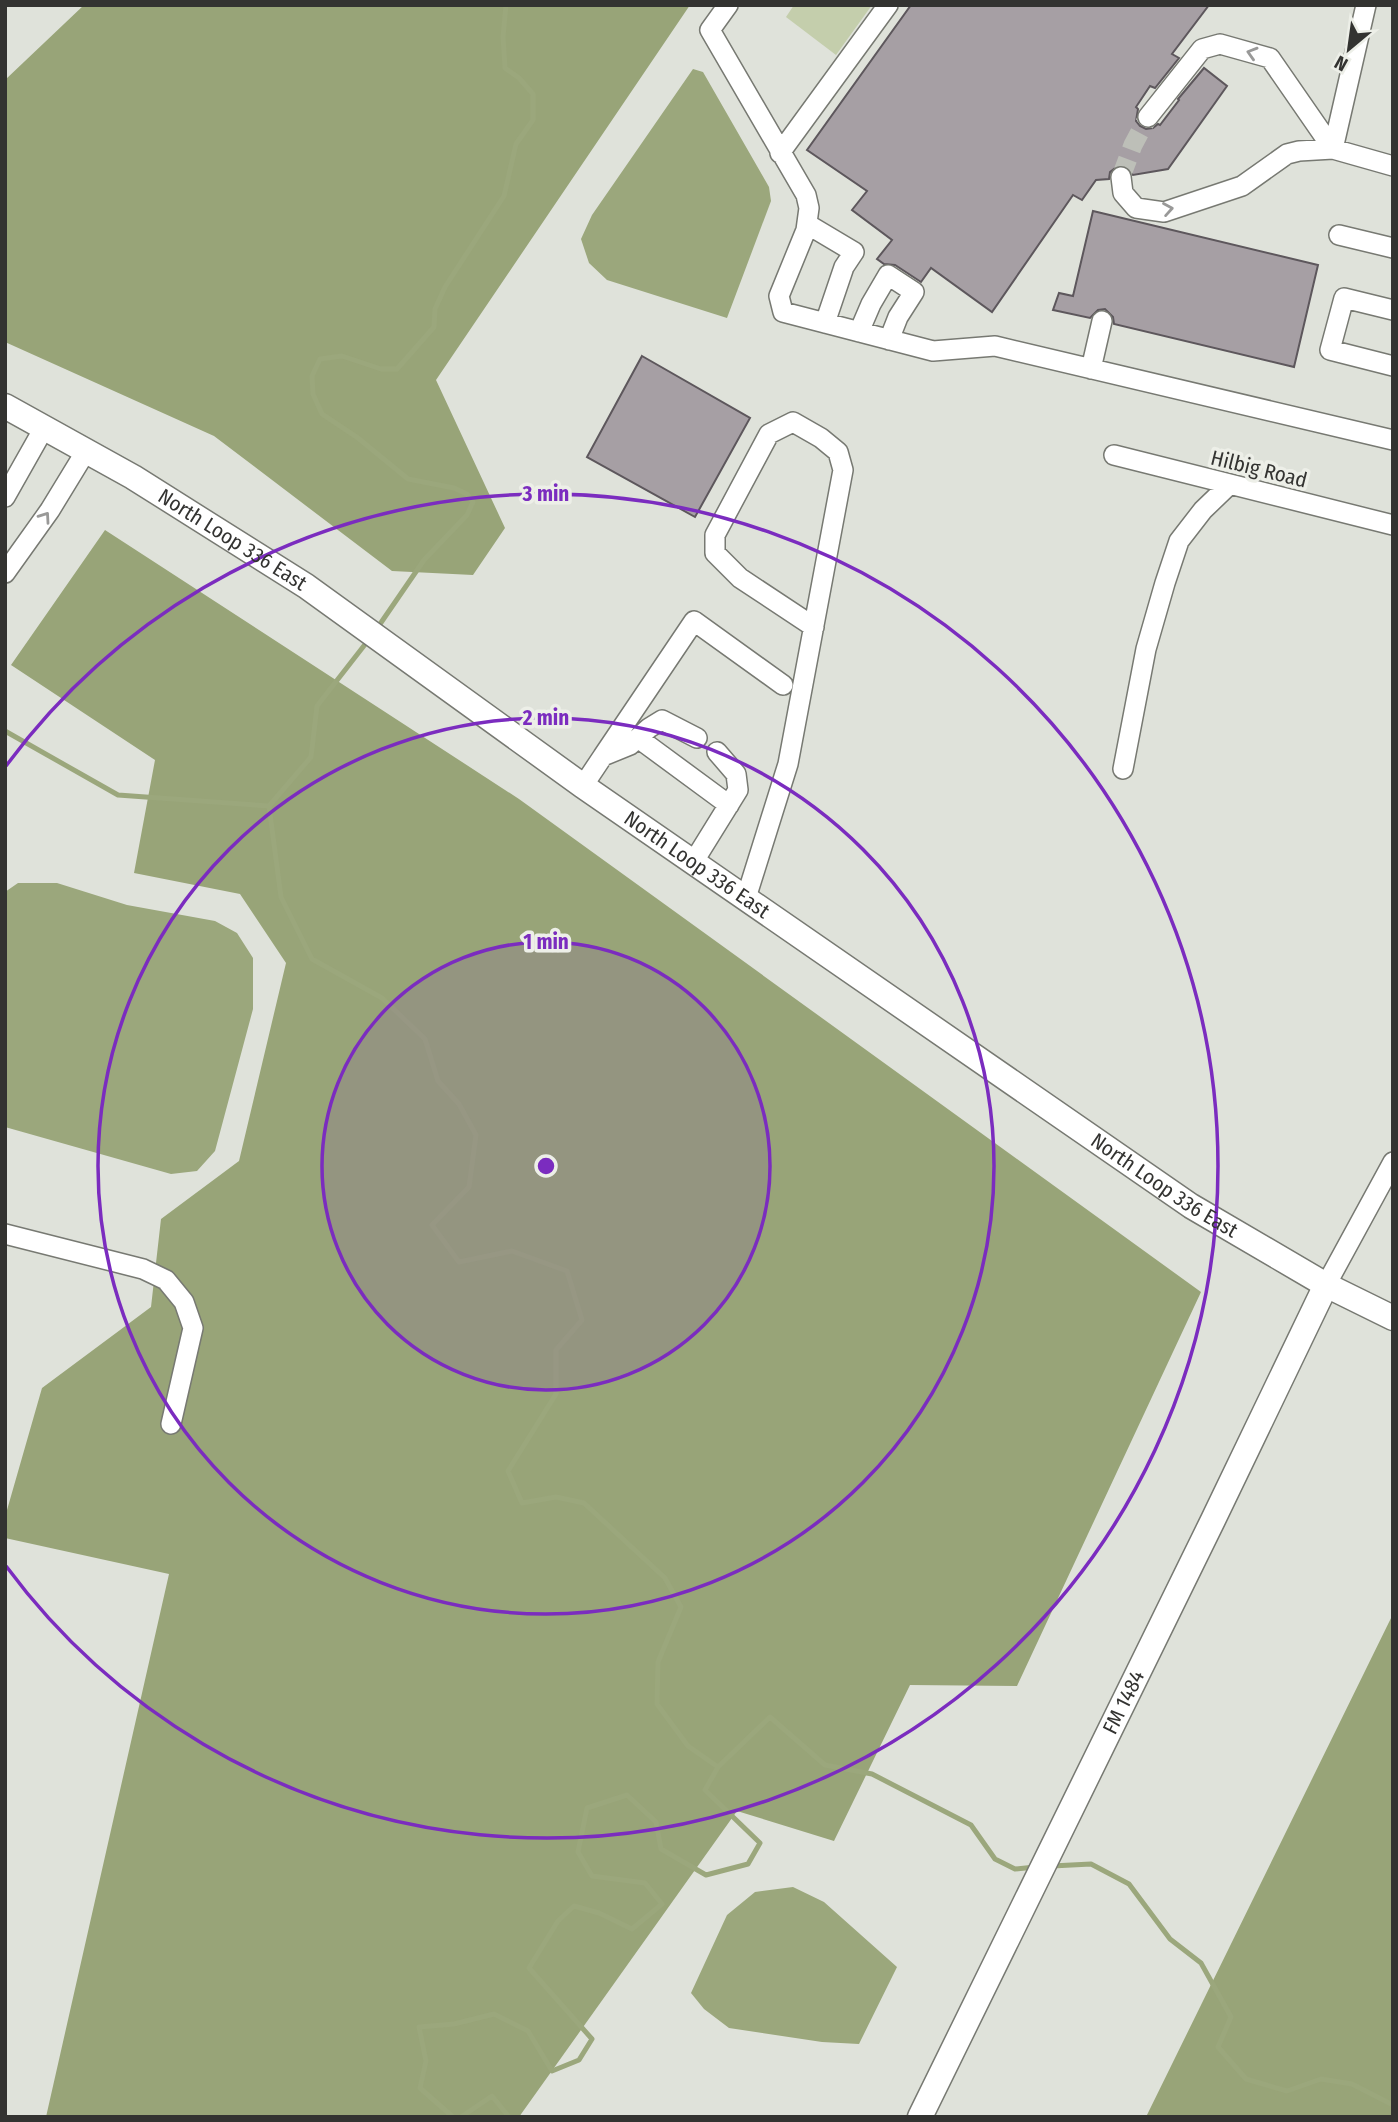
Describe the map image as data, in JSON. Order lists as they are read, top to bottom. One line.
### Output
{"streets":{"main road":["North Loop 336 East","FM 1484"],"street":["Hilbig Road"]},"crossings":[["North Loop 336 East","FM 1484"]],"north":"bottom left","rings":["3 min","2 min","1 min"]}
